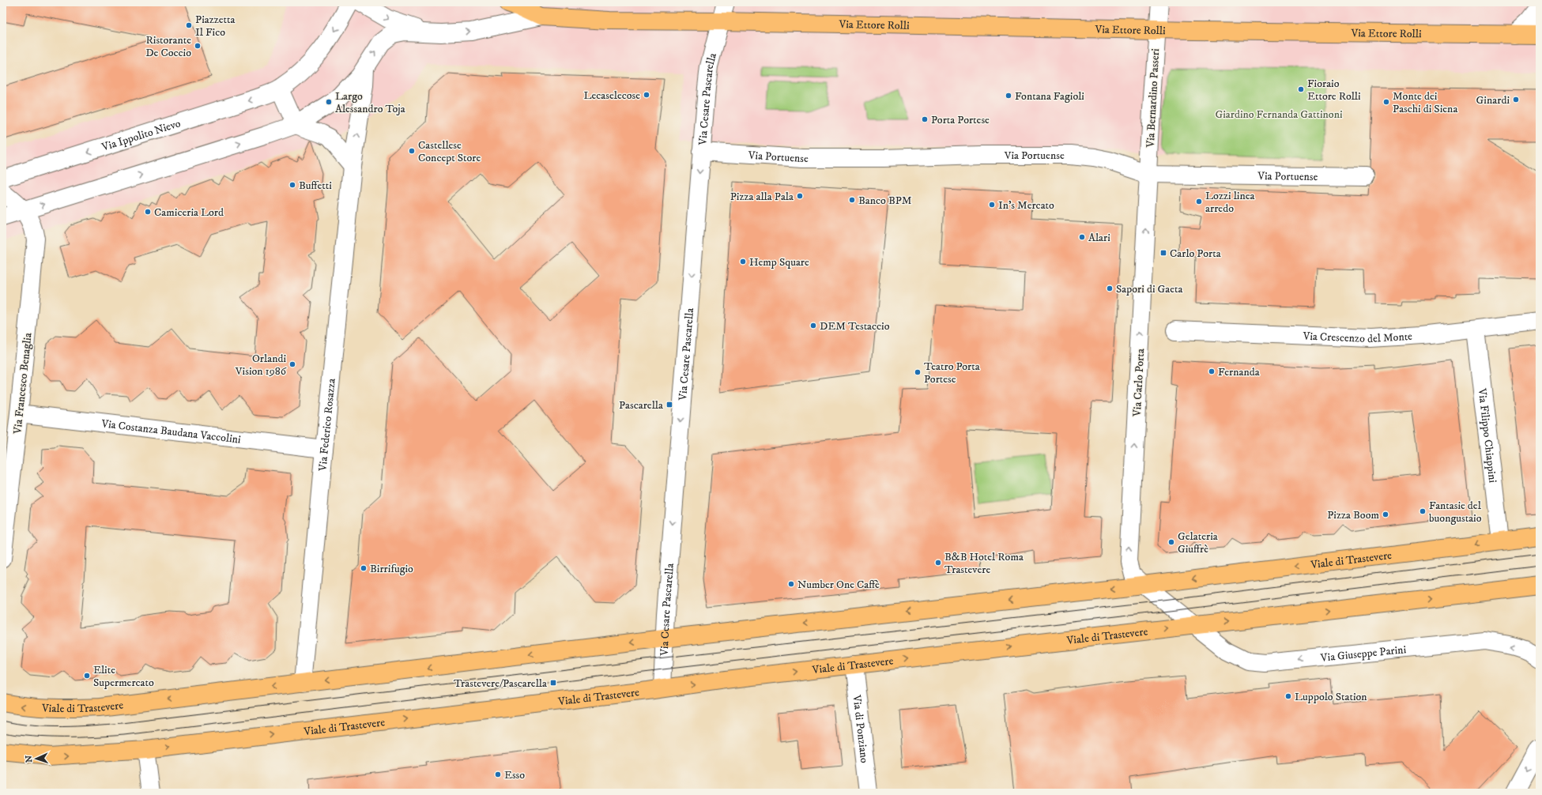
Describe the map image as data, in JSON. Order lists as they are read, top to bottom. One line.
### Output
{"streets":{"main road":["Via Ettore Rolli","Viale di Trastevere"],"street":["Via Bernardino Passeri","Via Cesare Pascarella","Via Ippolito Nievo","Via Portuense","Via Crescenzo del Monte","Via Carlo Porta","Via Francesco Benaglia","Via Federico Rosazza","Via Costanza Baudana Vaccolini","Via Filippo Chiappini","Via Giuseppe Parini","Via di Ponziano"]},"crossings":[["Via Ettore Rolli","Via Bernardino Passeri"],["Via Ettore Rolli","Via Cesare Pascarella"],["Via Bernardino Passeri","Via Portuense"],["Via Bernardino Passeri","Via Carlo Porta"],["Via Cesare Pascarella","Via Portuense"],["Via Cesare Pascarella","Viale di Trastevere"],["Via Portuense","Via Carlo Porta"],["Via Crescenzo del Monte","Via Filippo Chiappini"],["Via Carlo Porta","Viale di Trastevere"],["Via Francesco Benaglia","Via Costanza Baudana Vaccolini"],["Via Federico Rosazza","Via Costanza Baudana Vaccolini"],["Via Federico Rosazza","Viale di Trastevere"],["Via Filippo Chiappini","Viale di Trastevere"],["Viale di Trastevere","Via Giuseppe Parini"],["Viale di Trastevere","Via di Ponziano"]],"one_way":["Via Cesare Pascarella","Via Carlo Porta","Via Giuseppe Parini"],"parks":["Giardino Fernanda Gattinoni"],"places":{"other":["Piazzetta Il Fico","Ristorante De Coccio","Fioraio Ettore Rolli","Lecaselecose","Fontana Fagioli","Ginardi","Largo Alessandro Toja","Monte dei Paschi di Siena","Porta Portese","Castellese Concept Store","Buffetti","Pizza alla Pala","Banco BPM","Lozzi linea arredo","In's Mercato","Camiceria Lord","Alari","Hemp Square","Sapori di Gaeta","DEM Testaccio","Orlandi Vision 1986","Fernanda","Teatro Porta Portese","Fantasie del buongustaio","Pizza Boom","Gelateria Giuffrè","B&B Hotel Roma Trastevere","Birrifugio","Number One Caffè","Elite Supermercato","Luppolo Station","Esso"],"transit":["Carlo Porta","Pascarella","Trastevere/Pascarella"]},"north":"left"}
